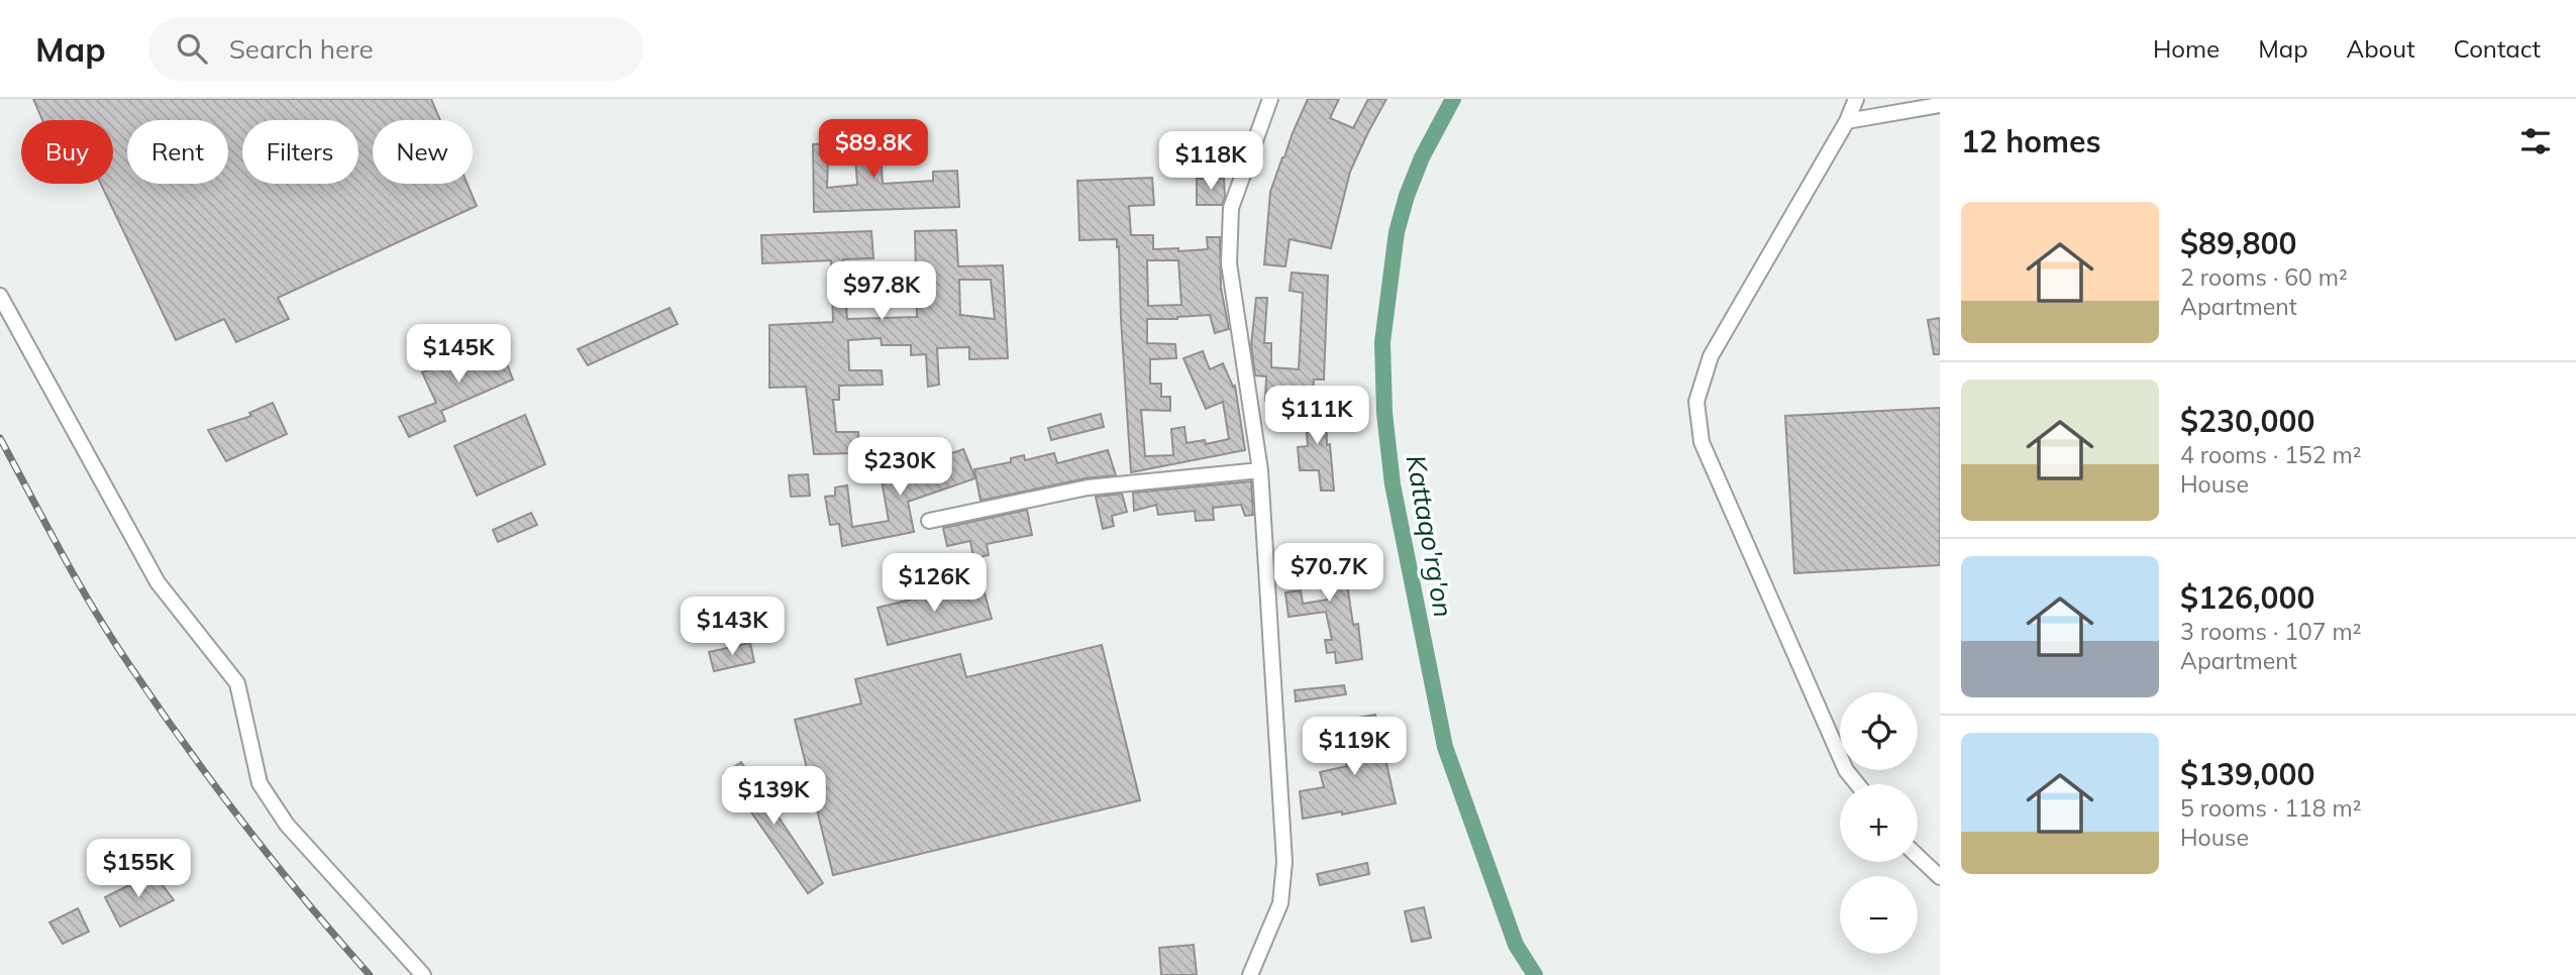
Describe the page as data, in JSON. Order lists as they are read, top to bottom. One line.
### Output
{"water":["Kattaqo'rg'on"],"page":{"header":"Map","search":"Search here","nav":["Home","Map","About","Contact"],"heading":"12 homes","price":["$89.8K","$118K","$97.8K","$145K","$111K","$230K","$70.7K","$126K","$143K","$119K","$139K","$155K"],"chip":["Buy","Rent","Filters","New"],"list":[{"name":"$89,800","note":"2 rooms · 60 m² · Apartment"},{"name":"$230,000","note":"4 rooms · 152 m² · House"},{"name":"$126,000","note":"3 rooms · 107 m² · Apartment"},{"name":"$139,000","note":"5 rooms · 118 m² · House"}],"map_buttons":["+","−"]}}
